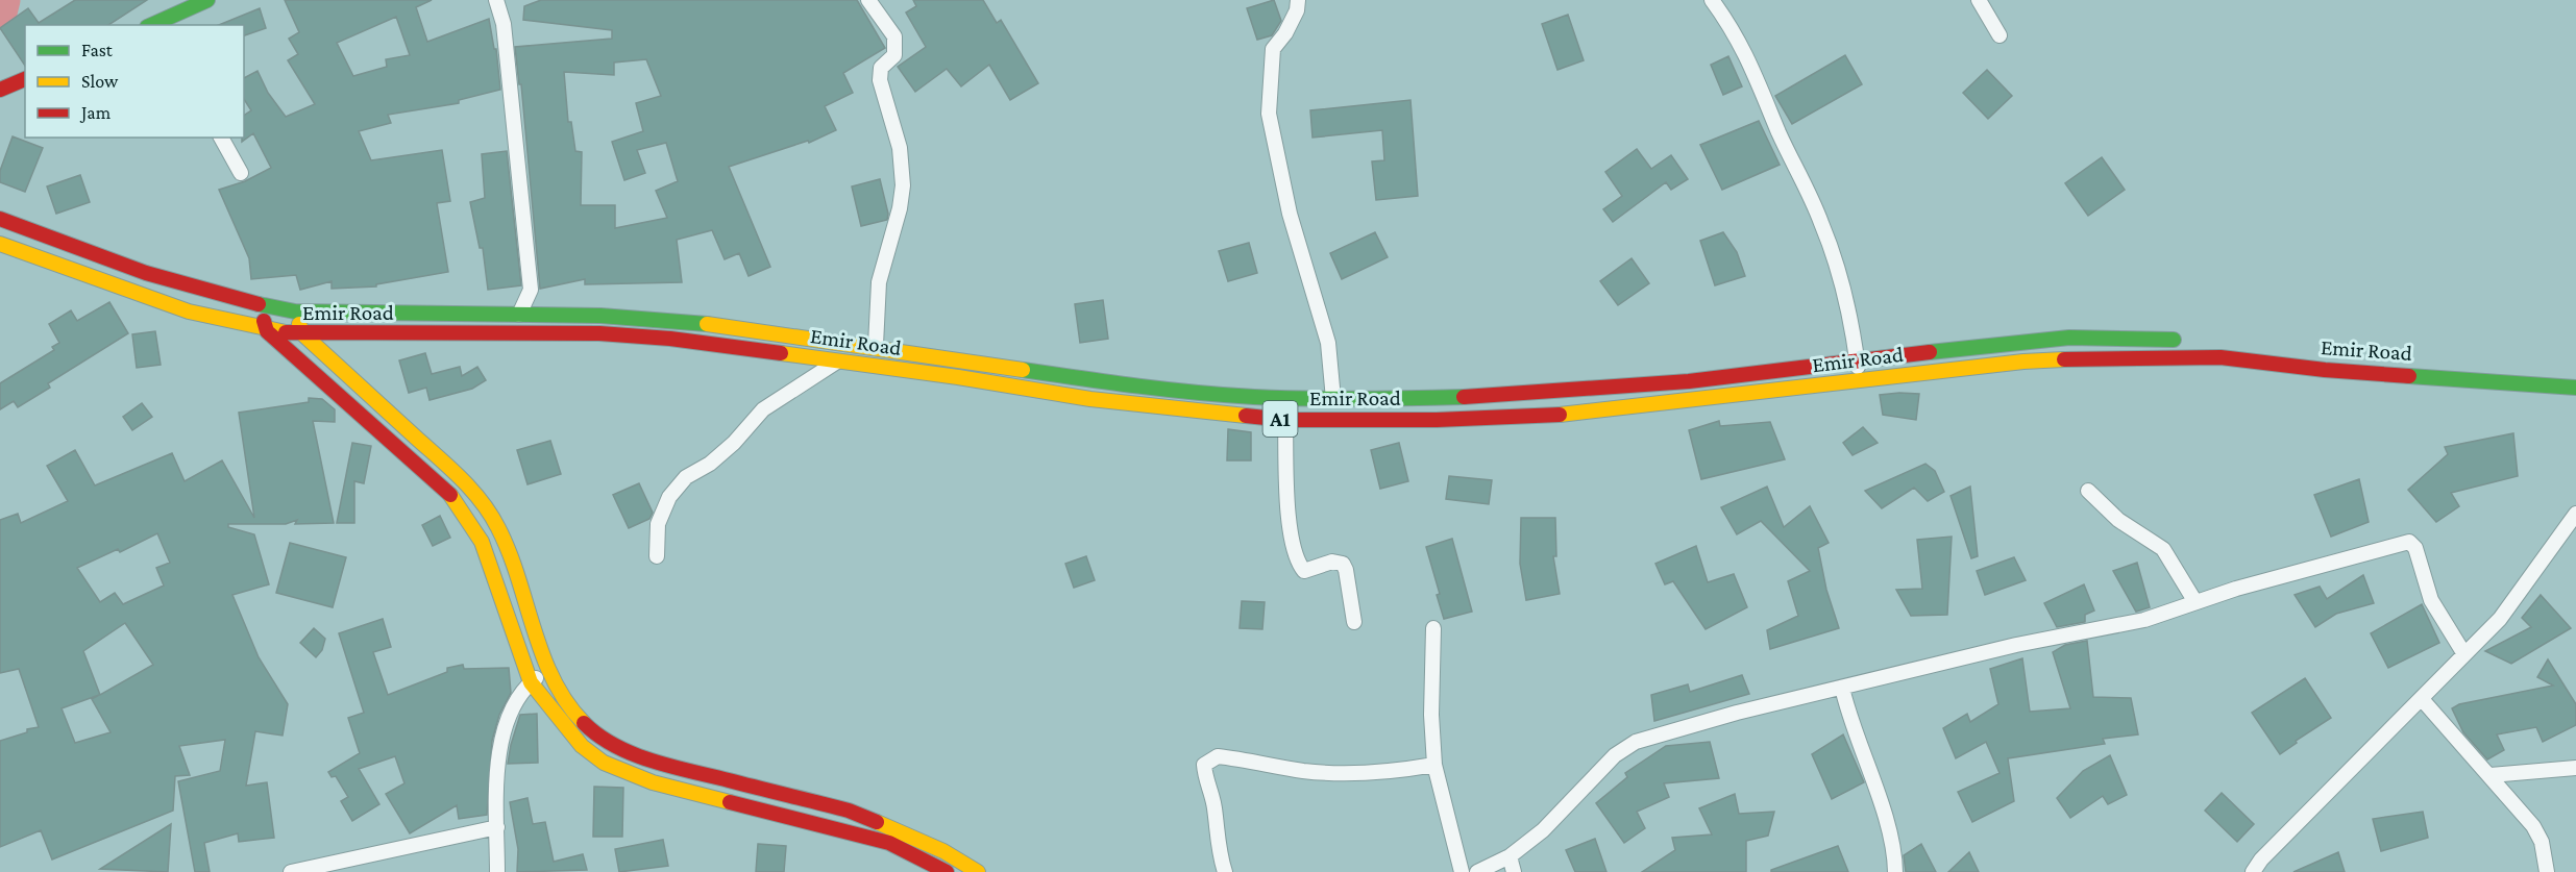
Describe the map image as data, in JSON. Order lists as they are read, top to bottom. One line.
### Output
{"streets":{"main road":["Emir Road","A1"]},"legend":["Fast","Slow","Jam"]}
